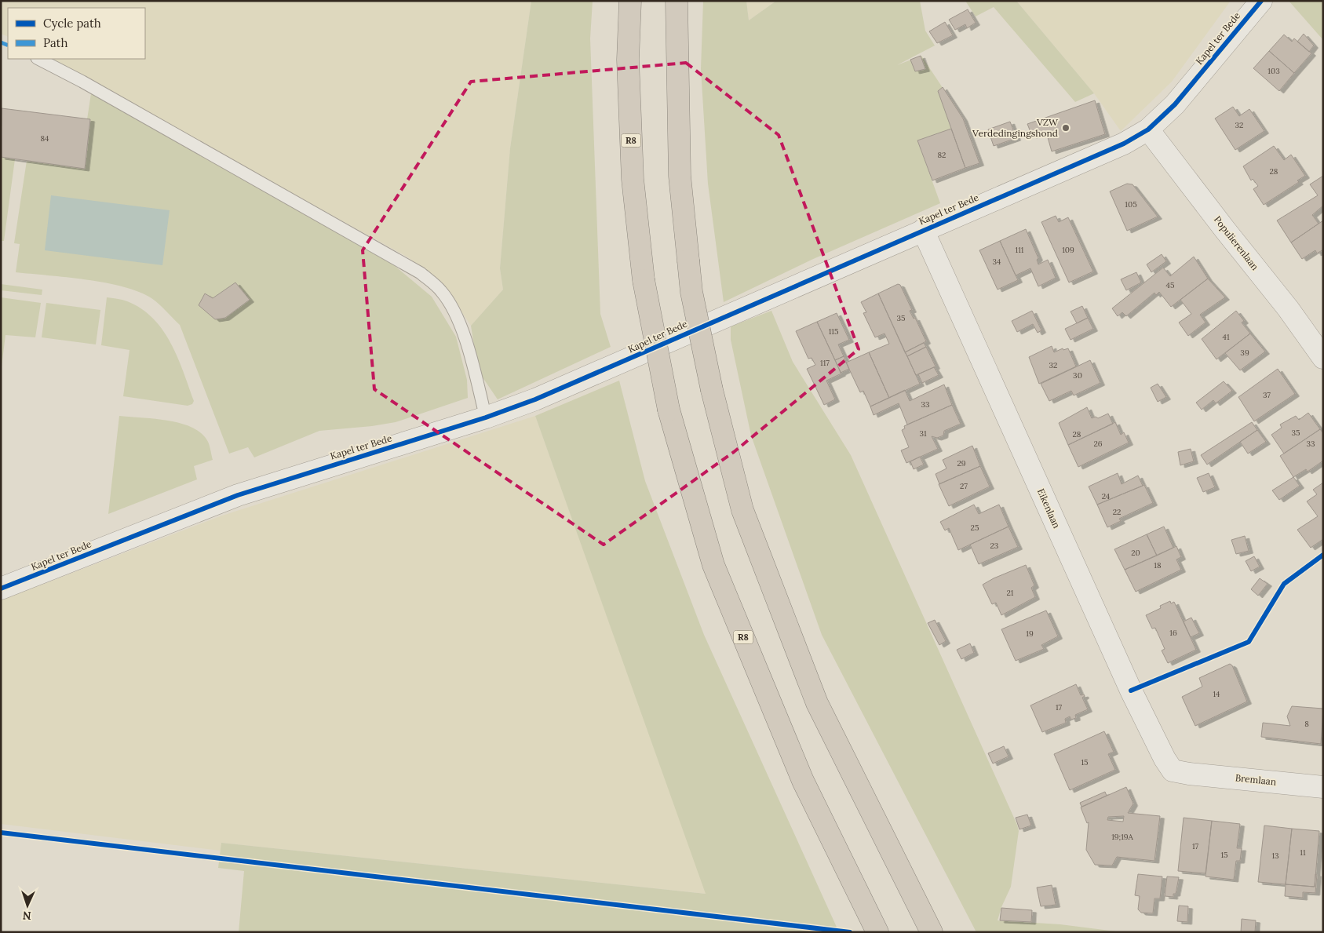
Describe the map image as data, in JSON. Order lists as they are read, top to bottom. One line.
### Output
{"streets":{"highway":["R8"],"street":["Kapel ter Bede","Populierenlaan","Eikenlaan","Bremlaan"]},"crossings":[["Kapel ter Bede","Populierenlaan"],["Kapel ter Bede","Eikenlaan"],["Eikenlaan","Bremlaan"]],"places":["VZW Verdedingingshond"],"house_numbers":["103","32","84","82","28","105","111","109","34","45","35","115","41","39","117","32","30","37","33","35","31","28","26","33","29","27","24","22","25","23","20","18","21","16","19","14","17","8","15","19;19A","17","11","15","13"],"legend":["Cycle path","Path"],"north":"bottom"}
